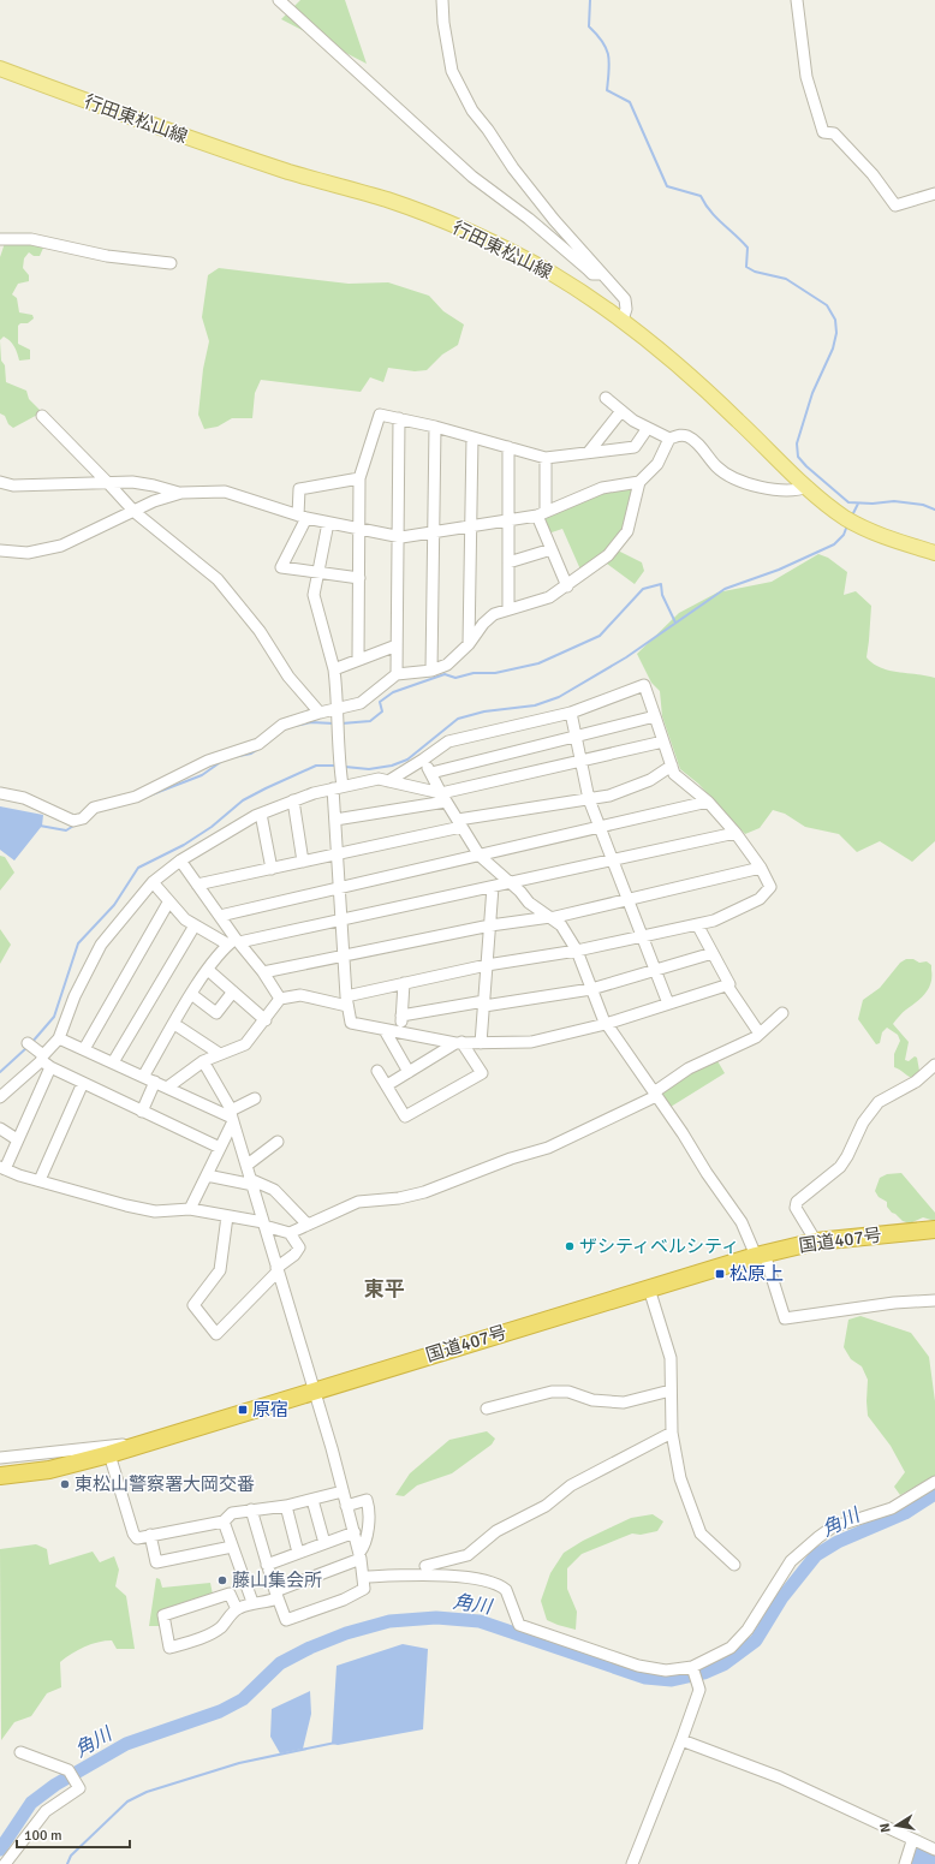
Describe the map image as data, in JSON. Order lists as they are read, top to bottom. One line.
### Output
{"streets":{"highway":["国道407号"],"main road":["行田東松山線"]},"districts":["東平"],"water":["角川"],"places":{"other":["ザシティベルシティ","東松山警察署大岡交番","藤山集会所"],"transit":["松原上","原宿"]},"scale_bar":"100 m","north":"left"}
